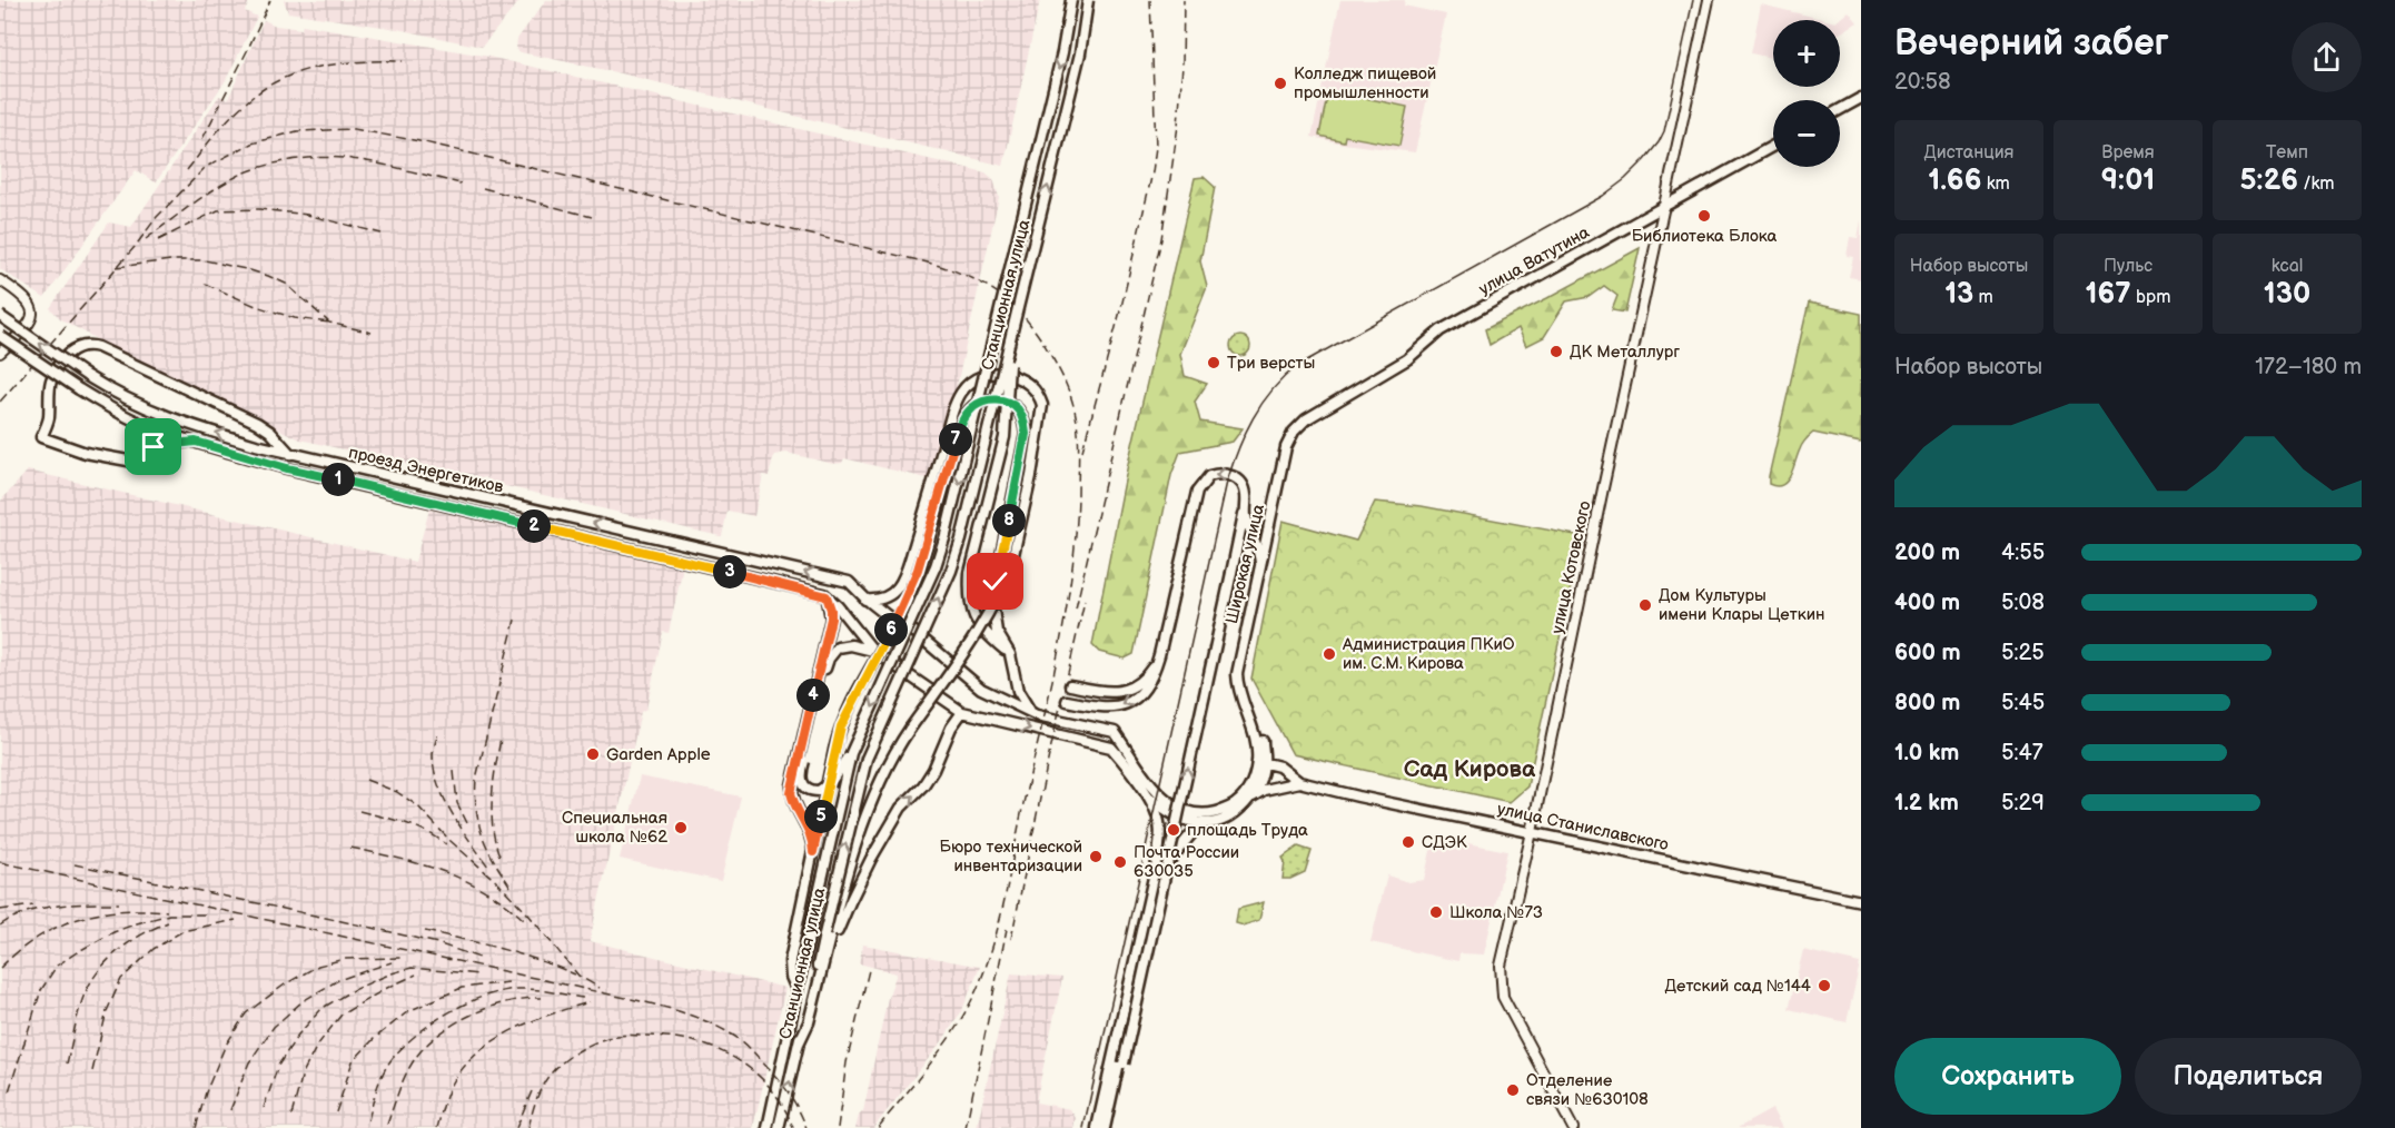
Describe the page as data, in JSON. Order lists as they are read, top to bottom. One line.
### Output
{"streets":{"main road":["улица Ватутина","Станционная улица","проезд Энергетиков","Широкая улица","улица Котовского","улица Станиславского"]},"crossings":[["улица Ватутина","Широкая улица"],["улица Ватутина","улица Котовского"],["проезд Энергетиков","Широкая улица"],["улица Котовского","улица Станиславского"]],"districts":["Сад Кирова"],"places":["Колледж пищевой промышленности","Библиотека Блока","ДК Металлург","Три версты","Дом Культуры имени Клары Цеткин","Администрация ПКиО им. С.М. Кирова","Garden Apple","Специальная школа №62","площадь Труда","СДЭК","Бюро технической инвентаризации","Почта России 630035","Школа №73","Детский сад №144","Отделение связи №630108"],"page":{"heading":["Вечерний забег","20:58"],"map_buttons":["+","−"],"stats":[["Дистанция","1.66 km"],["Время","9:01"],["Темп","5:26 /km"],["Набор высоты","13 m"],["Пульс","167 bpm"],["kcal","130"]],"chart":["Набор высоты","172–180 m"],"pins":["7","1","8","2","3","6","4","5"],"list":[{"name":"200 m","note":"4:55"},{"name":"400 m","note":"5:08"},{"name":"600 m","note":"5:25"},{"name":"800 m","note":"5:45"},{"name":"1.0 km","note":"5:47"},{"name":"1.2 km","note":"5:29"}],"buttons":["Сохранить","Поделиться"]}}
